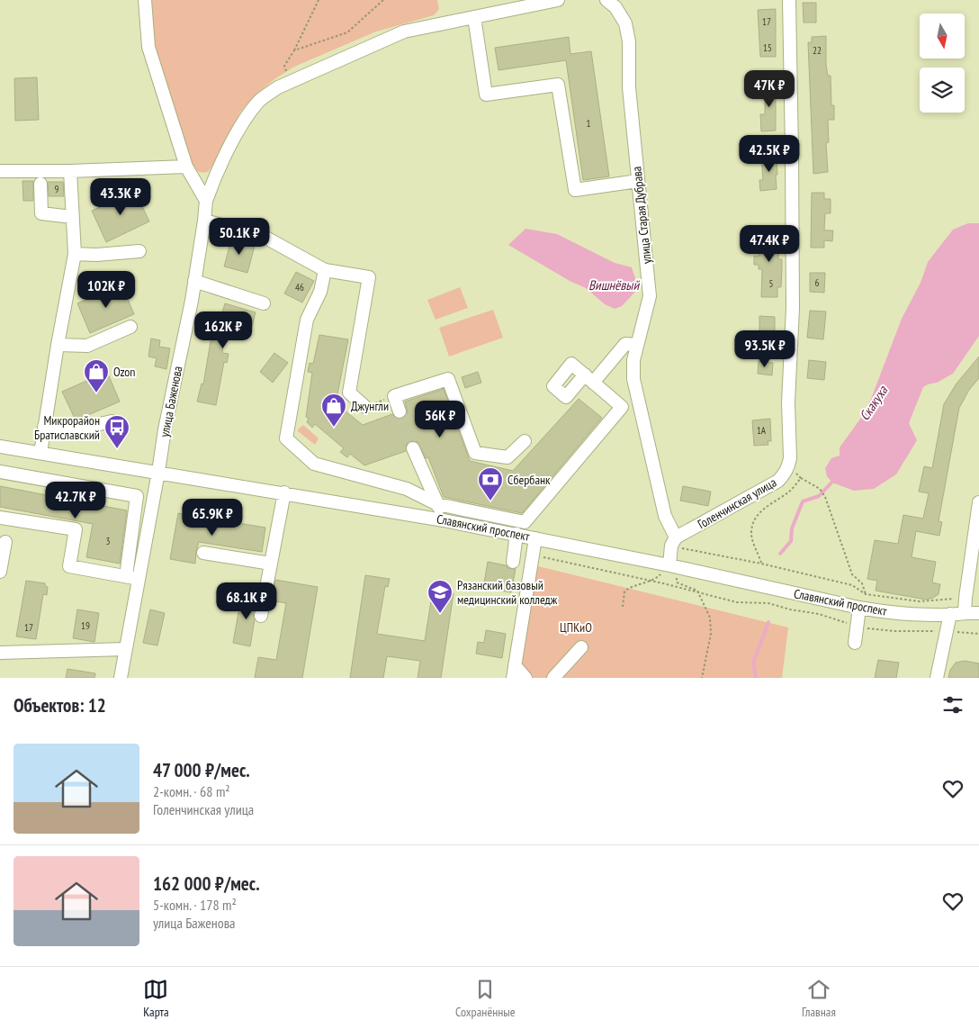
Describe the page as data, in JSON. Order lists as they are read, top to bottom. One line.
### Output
{"streets":{"street":["улица Старая Дубрава","улица Баженова","Голенчинская улица","Славянский проспект"]},"crossings":[["улица Старая Дубрава","Голенчинская улица"],["улица Баженова","Славянский проспект"]],"water":["Вишнёвый","Скакуха"],"parks":["ЦПКиО"],"places":{"shop":["Ozon","Джунгли"],"bus stop":["Микрорайон Братиславский"],"bank":["Сбербанк"],"school or university":["Рязанский базовый медицинский колледж"]},"house_numbers":["17","15","22","1","9","6","5","46","1А","3","19","17"],"north":"bottom","page":{"price":["47K ₽","42.5K ₽","43.3K ₽","50.1K ₽","47.4K ₽","102K ₽","162K ₽","93.5K ₽","56K ₽","42.7K ₽","65.9K ₽","68.1K ₽"],"heading":"Объектов: 12","list":[{"name":"47 000 ₽/мес.","note":"2-комн. · 68 m² · Голенчинская улица"},{"name":"162 000 ₽/мес.","note":"5-комн. · 178 m² · улица Баженова"}],"tabs":["Карта","Сохранённые","Главная"]}}
